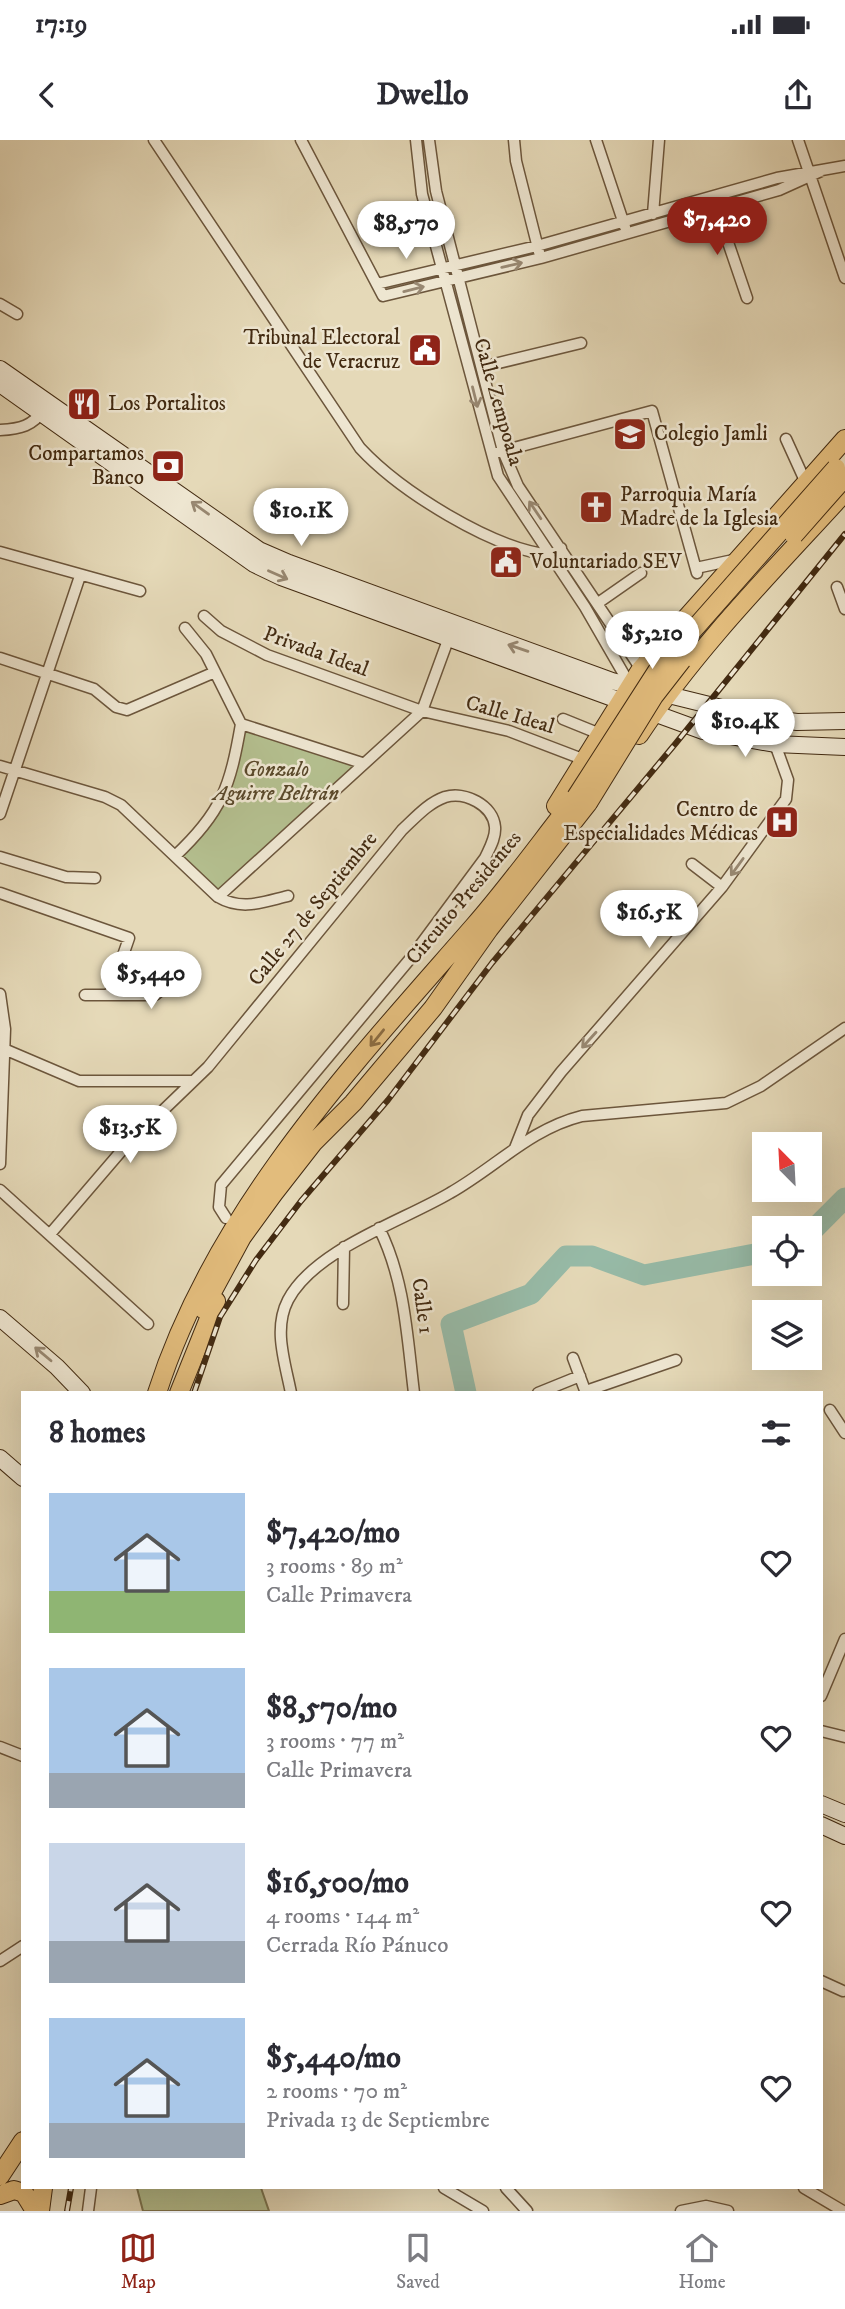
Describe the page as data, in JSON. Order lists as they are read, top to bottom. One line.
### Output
{"streets":{"main road":["Circuito Presidentes"],"street":["Calle Zempoala","Privada Ideal","Calle Ideal","Calle 27 de Septiembre","Calle 1"]},"crossings":[["Privada Ideal","Calle Ideal"]],"parks":["Gonzalo Aguirre Beltrán"],"places":{"public building":["Tribunal Electoral de Veracruz","Voluntariado SEV"],"restaurant":["Los Portalitos"],"school or university":["Colegio Jamli"],"bank":["Compartamos Banco"],"church":["Parroquia María Madre de la Iglesia"],"hospital":["Centro de Especialidades Médicas"]},"north":"top left","page":{"status":"17:19","header":"Dwello","price":["$7,420","$8,570","$10.1K","$5,210","$10.4K","$16.5K","$5,440","$13.5K"],"heading":"8 homes","list":[{"name":"$7,420/mo","note":"3 rooms · 89 m² · Calle Primavera"},{"name":"$8,570/mo","note":"3 rooms · 77 m² · Calle Primavera"},{"name":"$16,500/mo","note":"4 rooms · 144 m² · Cerrada Río Pánuco"},{"name":"$5,440/mo","note":"2 rooms · 70 m² · Privada 13 de Septiembre"}],"tabs":["Map","Saved","Home"]}}
